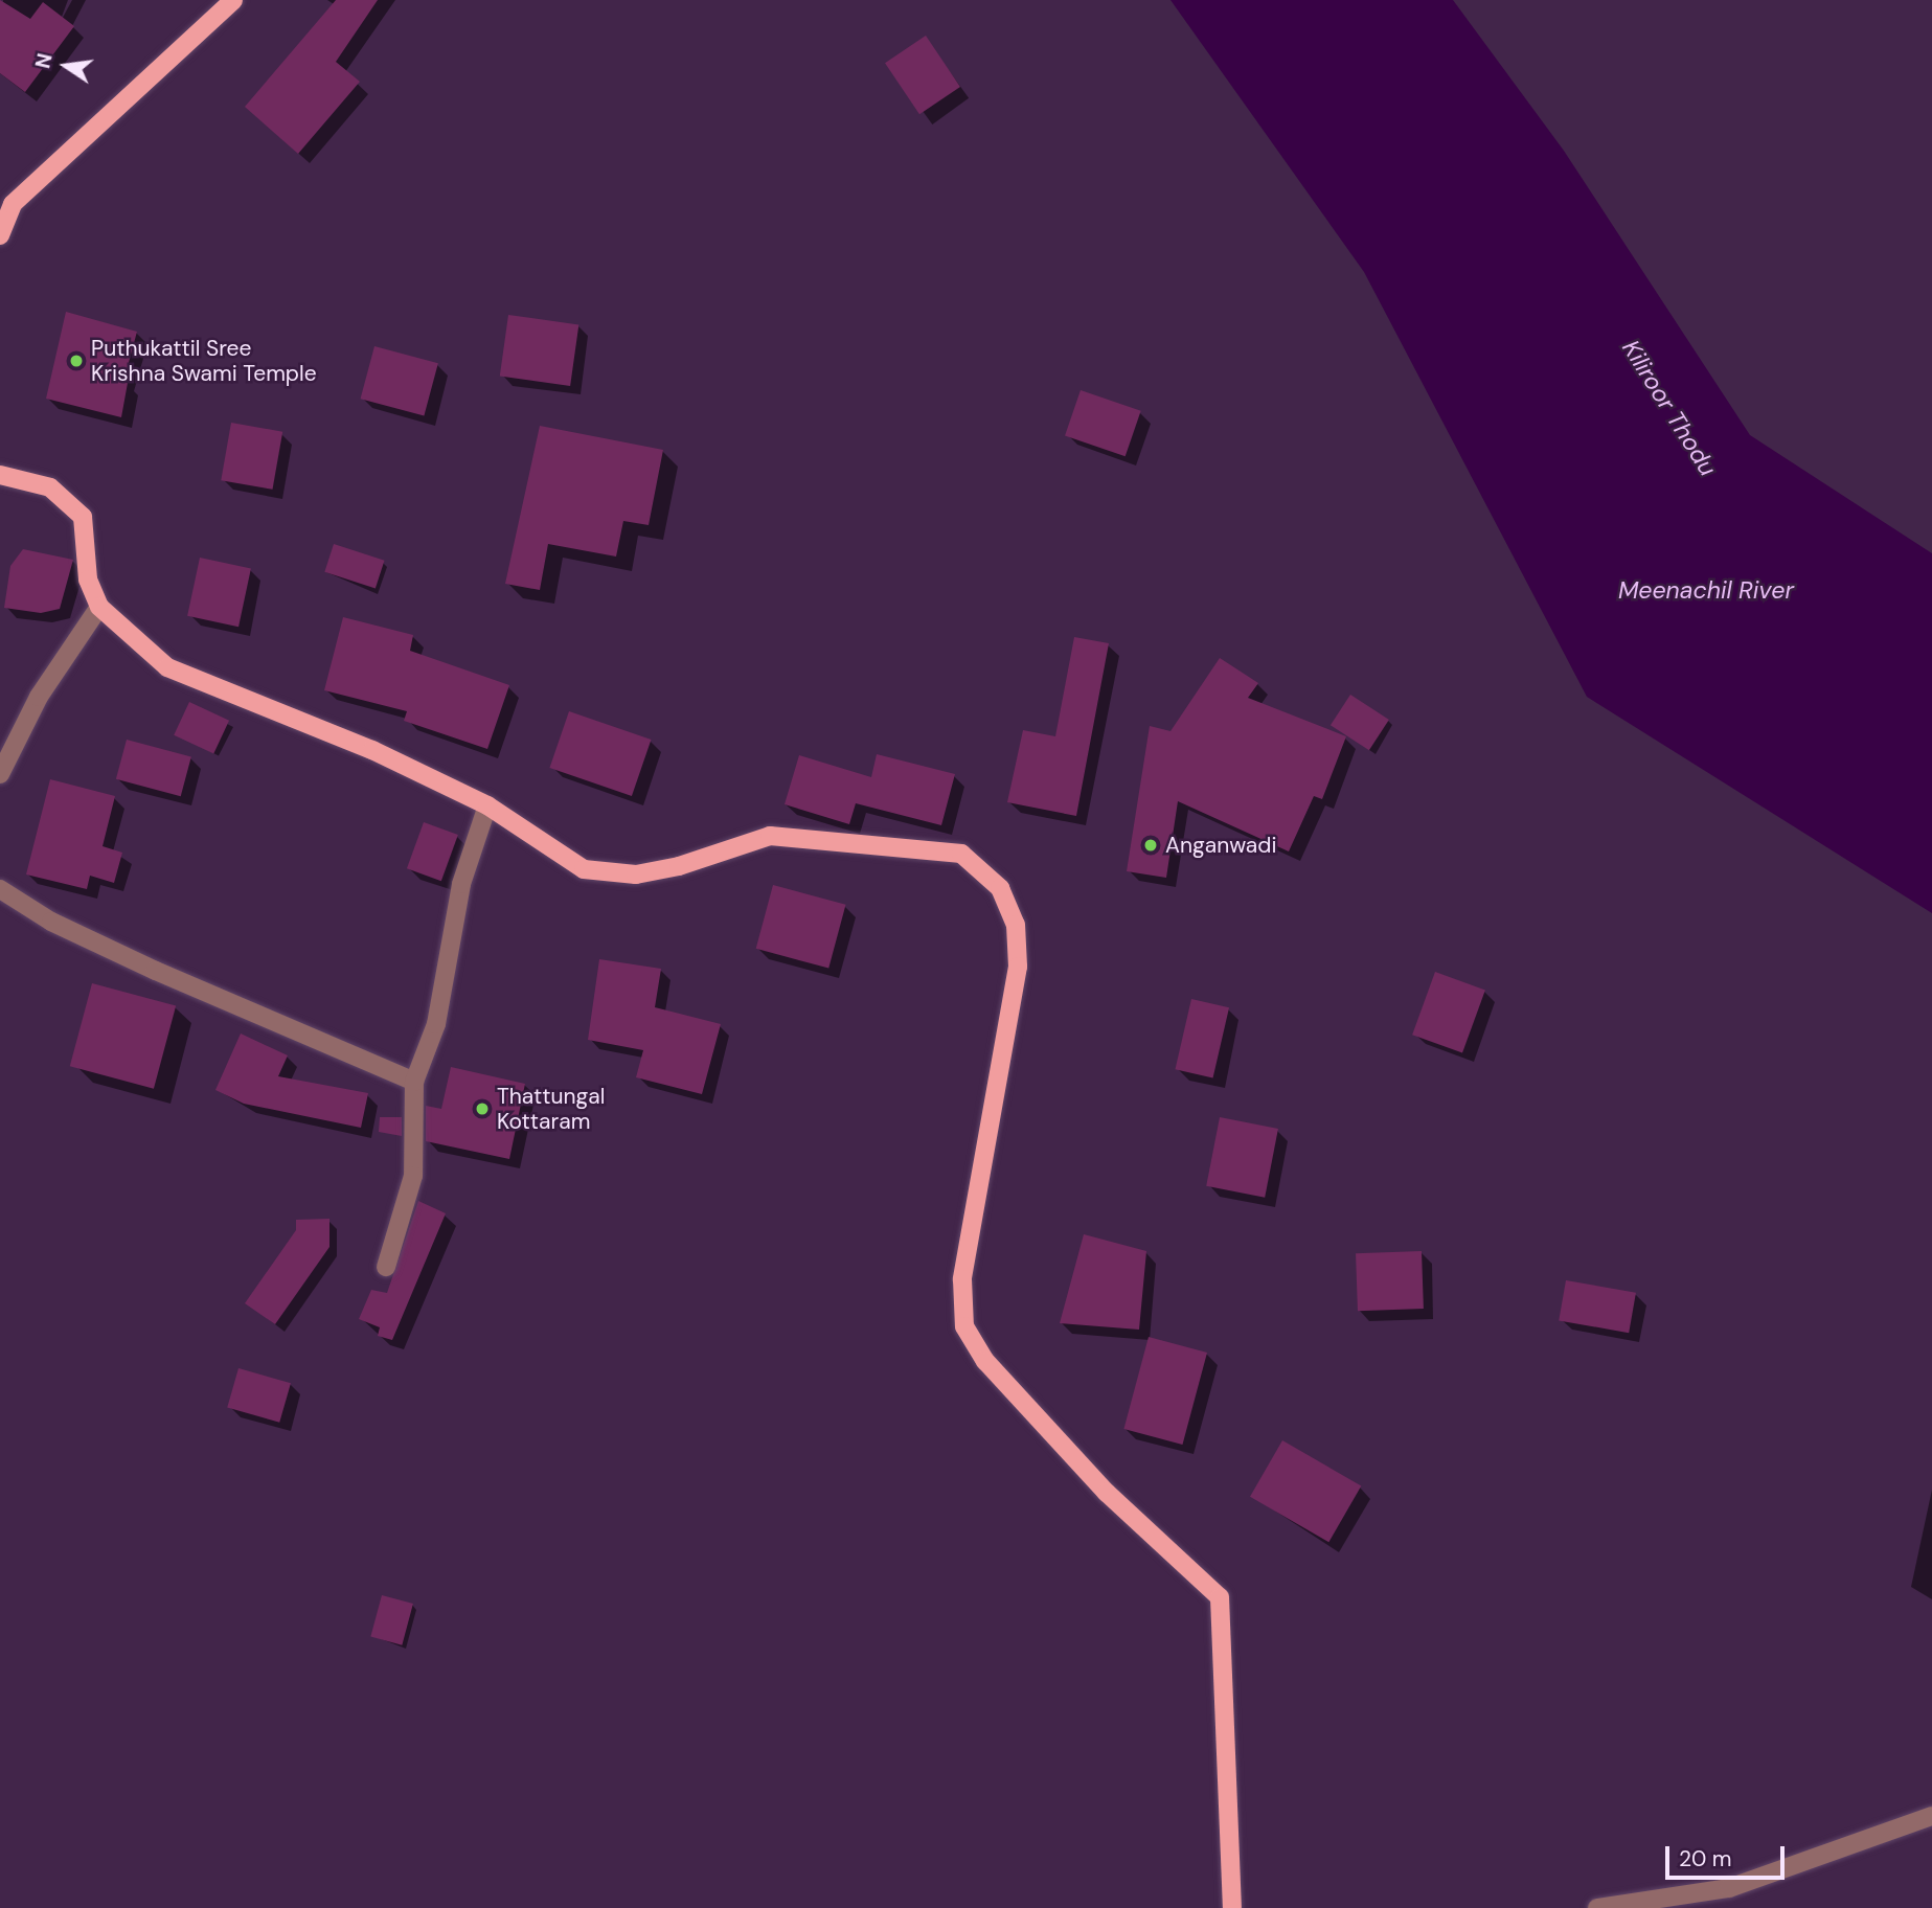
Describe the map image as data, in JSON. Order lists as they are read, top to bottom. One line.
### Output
{"water":["Kiliroor Thodu","Meenachil River"],"places":["Puthukattil Sree Krishna Swami Temple","Anganwadi","Thattungal Kottaram"],"scale_bar":"20 m","north":"left"}
